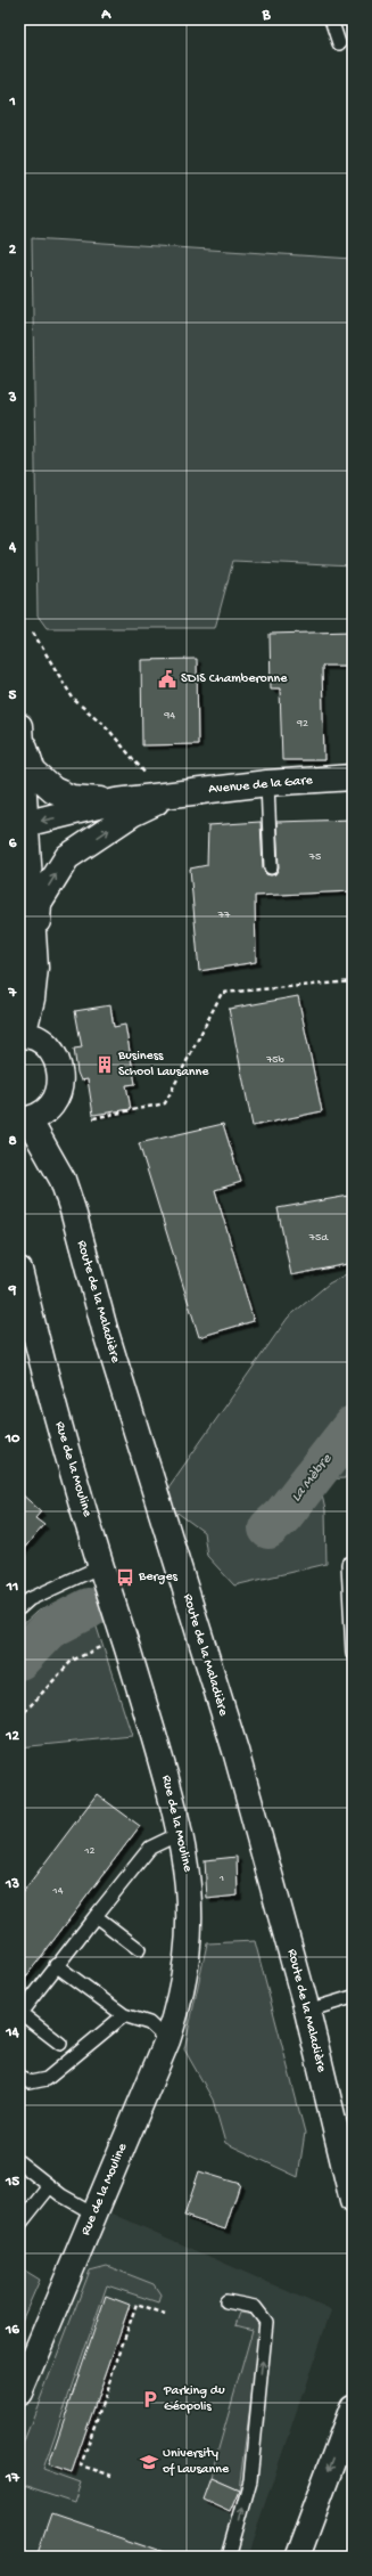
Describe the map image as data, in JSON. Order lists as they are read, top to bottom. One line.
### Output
{"streets":{"main road":["Avenue de la Gare","Route de la Maladière","Rue de la Mouline"]},"water":["La Mèbre"],"places":{"public building":["SDIS Chamberonne"],"building":["Business School Lausanne"],"bus stop":["Berges"],"parking":["Parking du Géopolis"],"school or university":["University of Lausanne"]},"house_numbers":["94","92","75","77","75b","75d","12","1","14"],"grid":{"columns":["A","B"],"rows":["1","2","3","4","5","6","7","8","9","10","11","12","13","14","15","16","17"]}}
